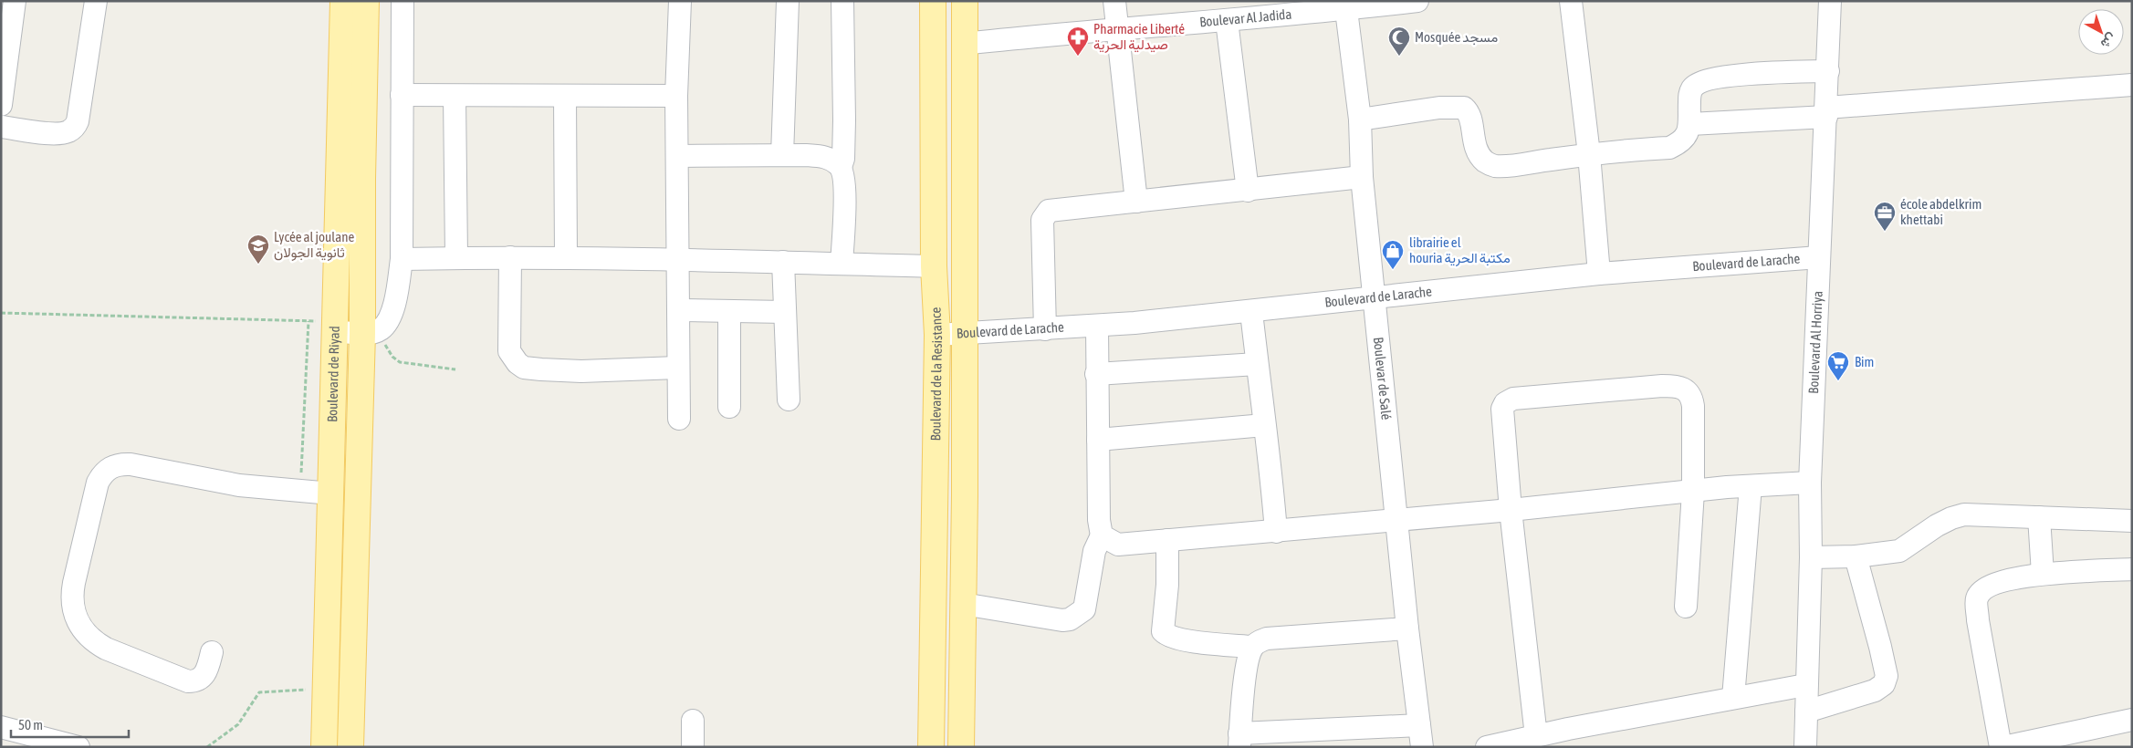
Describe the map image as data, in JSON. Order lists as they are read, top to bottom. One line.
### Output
{"streets":{"main road":["Boulevard de Riyad","Boulevard de la Resistance"],"street":["Boulevar Al Jadida","Boulevard de Larache","Boulevard Al Horriya","Boulevar de Salé"]},"crossings":[["Boulevar Al Jadida","Boulevard de la Resistance"],["Boulevar Al Jadida","Boulevar de Salé"],["Boulevard de Larache","Boulevard Al Horriya"],["Boulevard de Larache","Boulevard de la Resistance"],["Boulevard de Larache","Boulevar de Salé"]],"places":{"pharmacy":["Pharmacie Liberté صيدلية الحرية"],"mosque":["Mosquée مسجد"],"office":["école abdelkrim khettabi"],"school or university":["Lycée al joulane ثانوية الجولان"],"shop":["librairie el houria مكتبة الحرية"],"supermarket":["Bim"]},"scale_bar":"50 m","north":"bottom right"}
